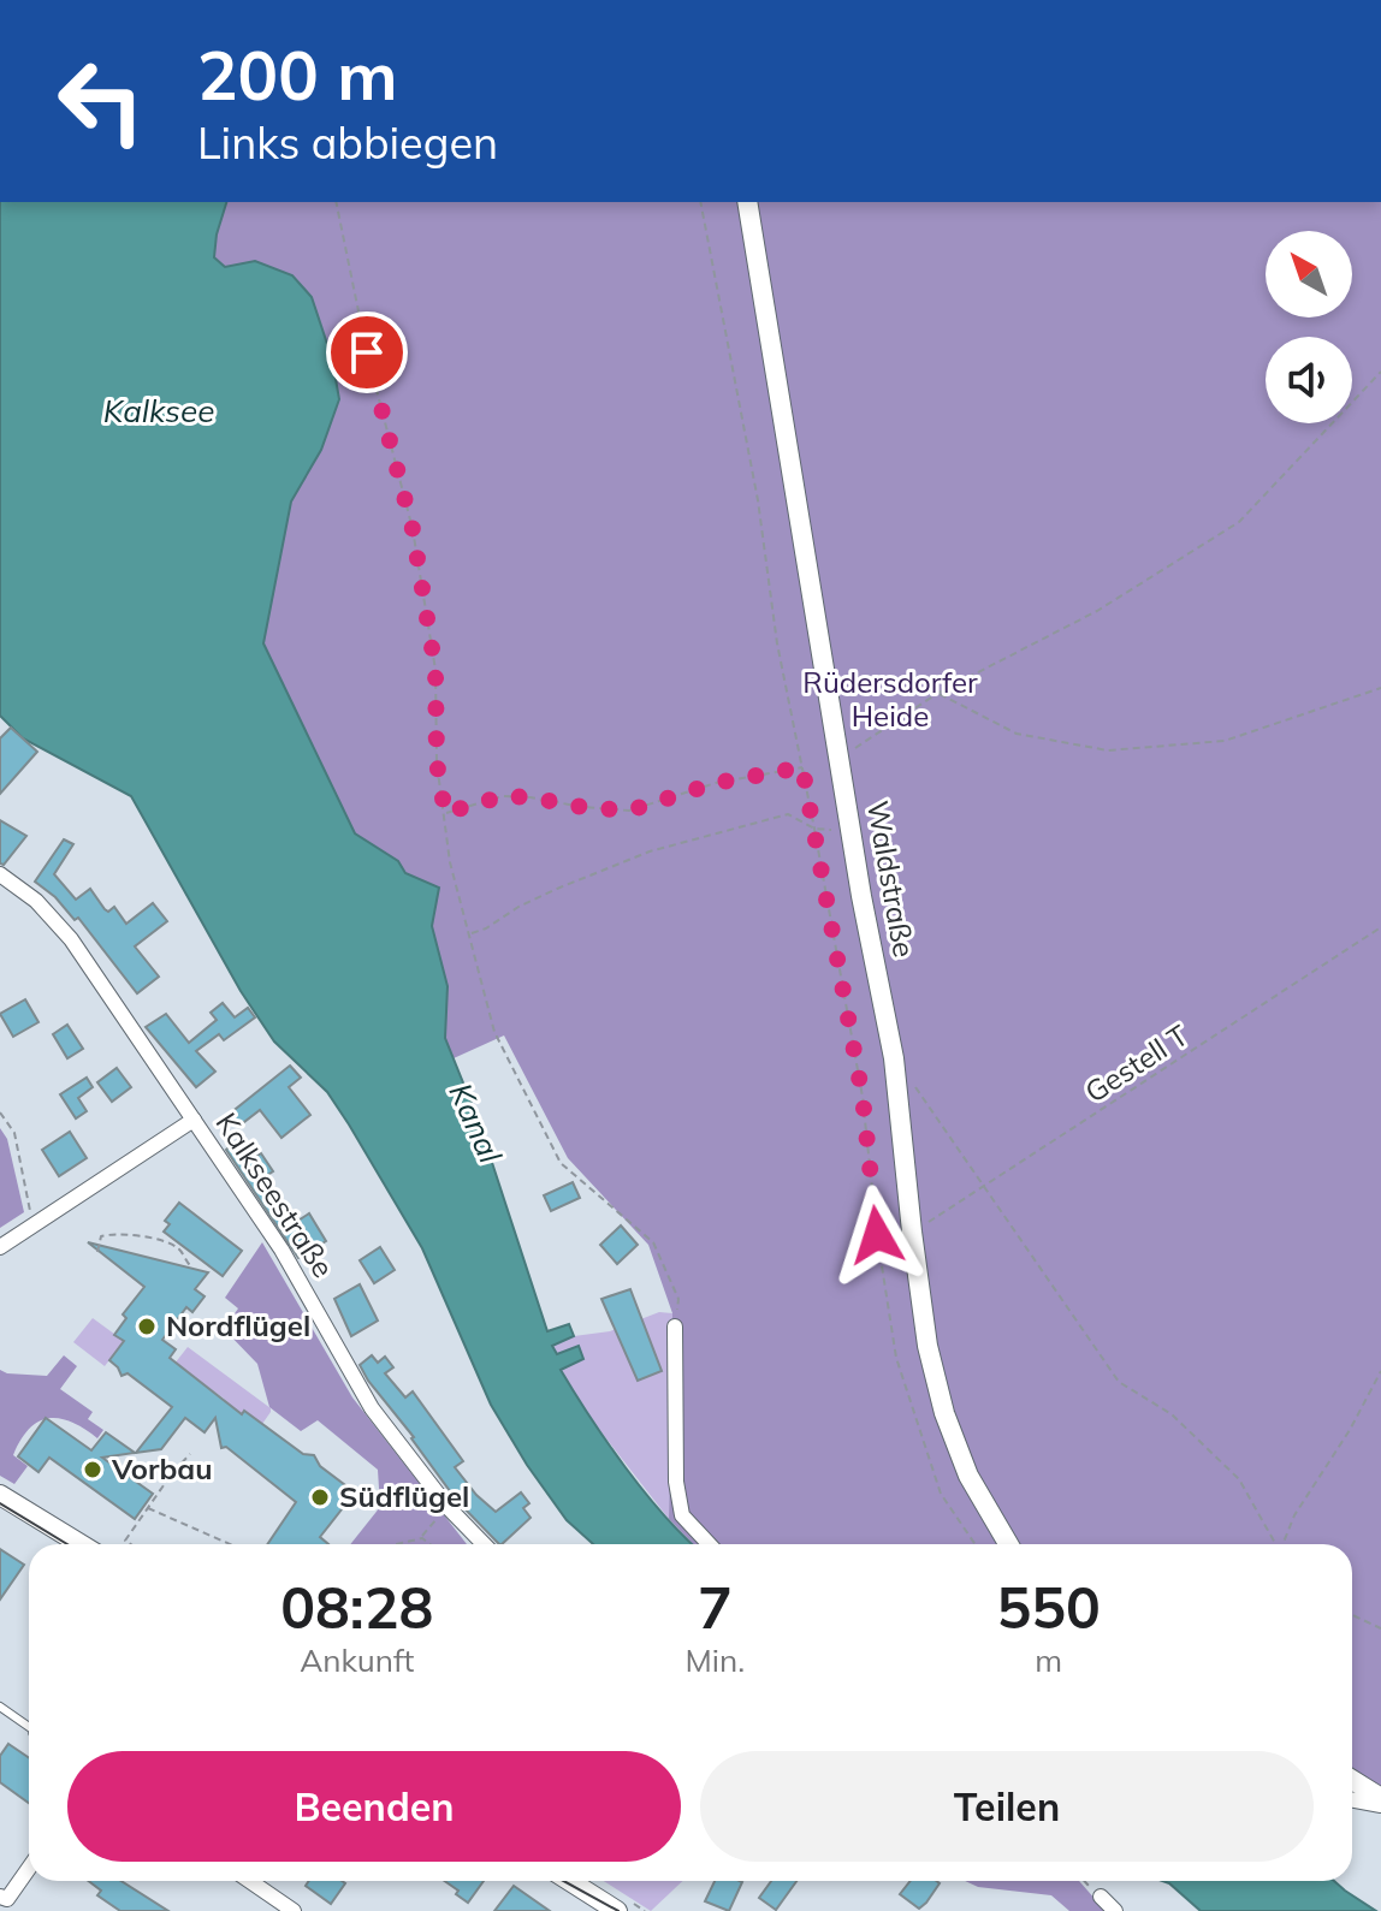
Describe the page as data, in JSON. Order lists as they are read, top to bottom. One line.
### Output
{"streets":{"street":["Waldstraße","Kalkseestraße"],"path":["Gestell T"]},"crossings":[["Waldstraße","Gestell T"]],"water":["Kalksee","Kanal"],"parks":["Rüdersdorfer Heide"],"places":["Nordflügel","Vorbau","Südflügel"],"north":"top left","page":{"turn":["200 m","Links abbiegen"],"eta":["08:28","Ankunft","7","Min.","550","m"],"buttons":["Beenden","Teilen"]}}
